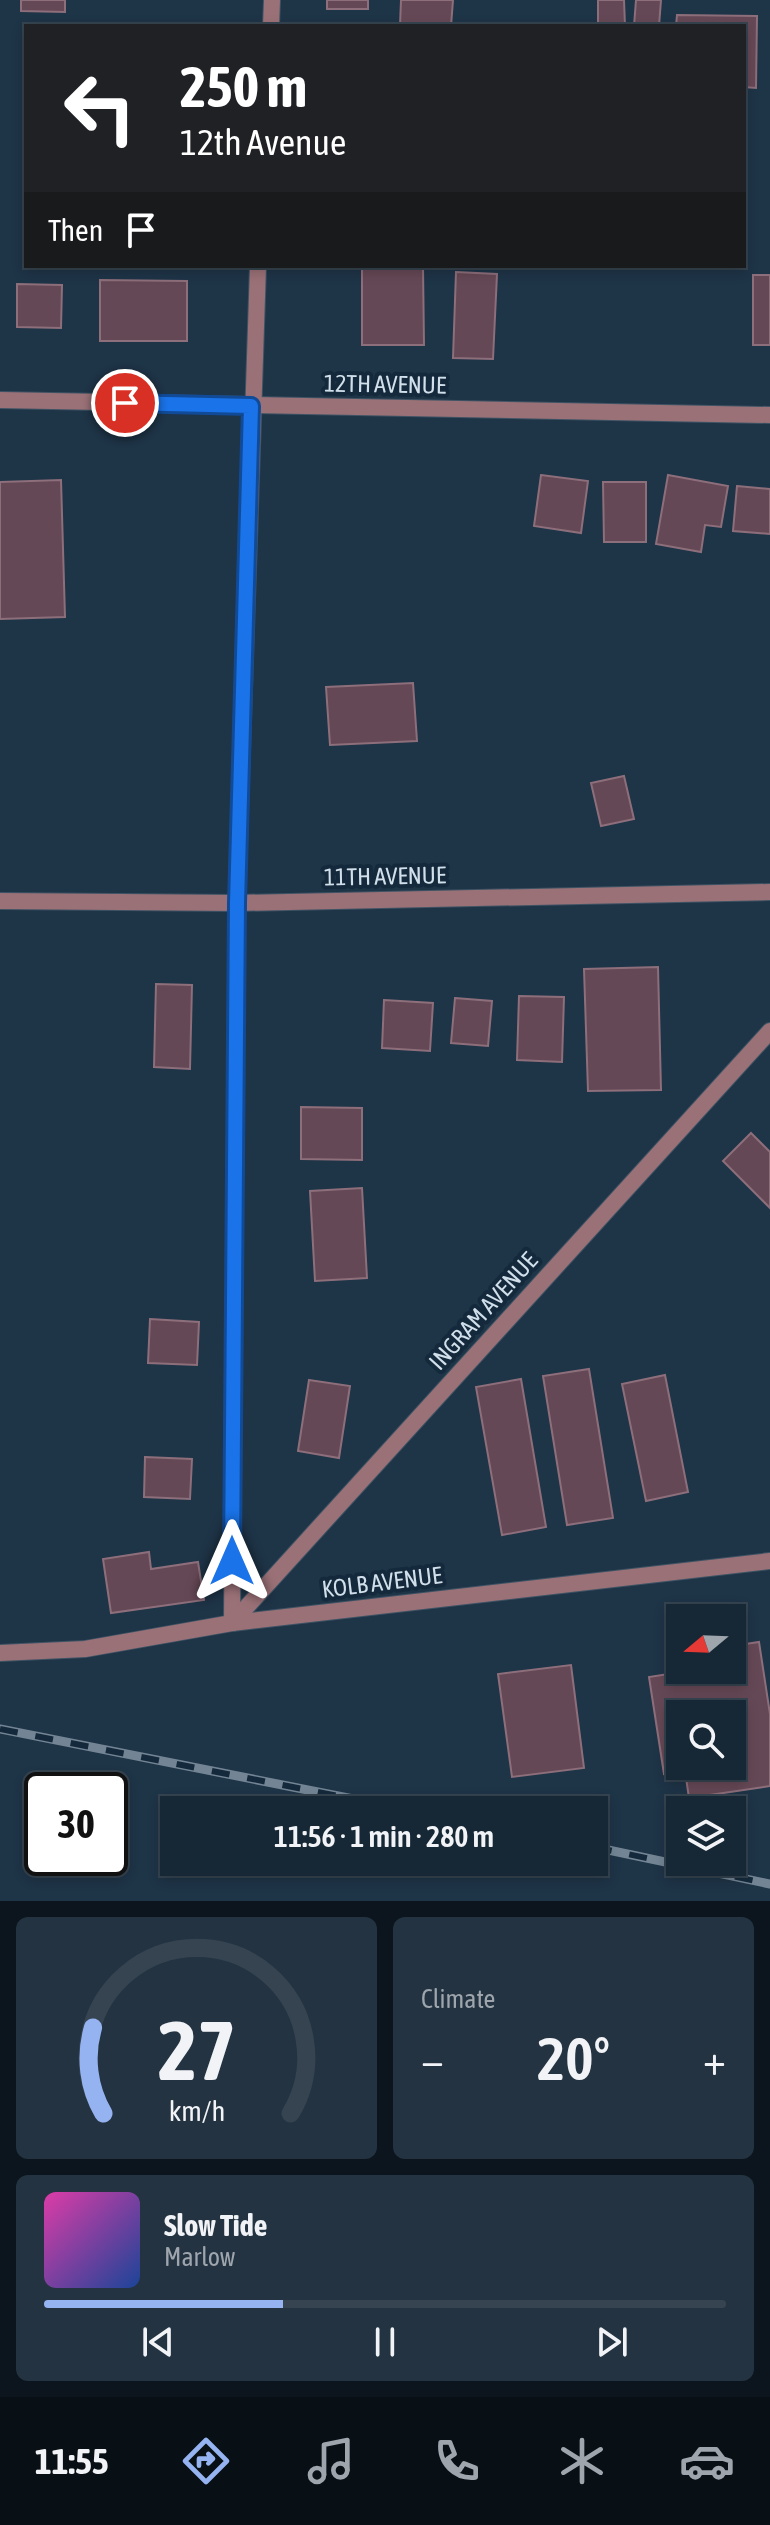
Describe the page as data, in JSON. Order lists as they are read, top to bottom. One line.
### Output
{"streets":{"street":["12TH AVENUE","11TH AVENUE","INGRAM AVENUE","KOLB AVENUE"]},"crossings":[["INGRAM AVENUE","KOLB AVENUE"]],"north":"left","page":{"turn":["250 m","12th Avenue"],"then":"Then","limit":"30","trip":"11:56 · 1 min · 280 m","tile":"Climate","heat":["−","20°","+"],"song":["Slow Tide","Marlow"],"tabs":"11:55","gauge":["27","km/h"]}}
